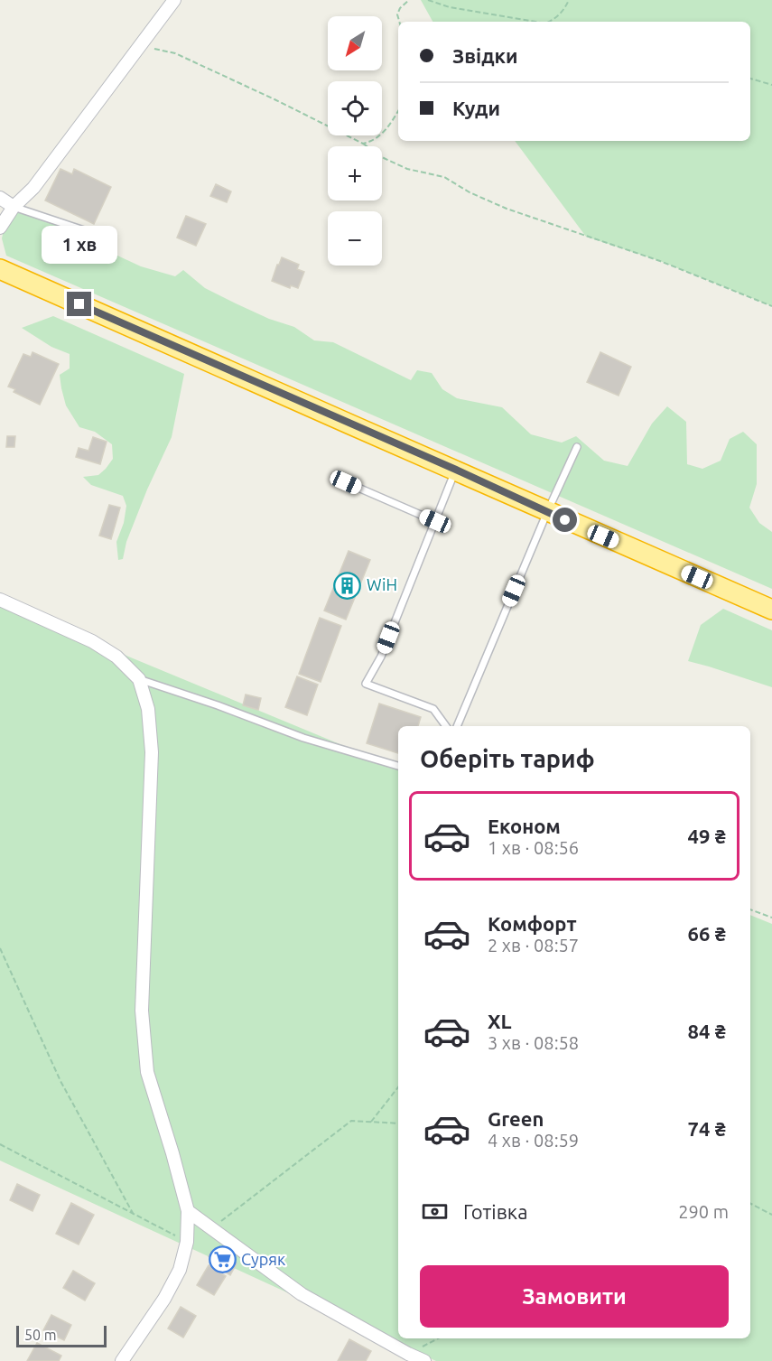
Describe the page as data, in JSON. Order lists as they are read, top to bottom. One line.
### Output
{"places":{"building":["WiH"],"supermarket":["Суряк"]},"scale_bar":"50 m","north":"bottom left","page":{"map_buttons":["+","−"],"banner":["Звідки","Куди"],"bubble":"1 хв","heading":"Оберіть тариф","list":[{"name":"Економ","note":"1 хв · 08:56","value":"49 ₴"},{"name":"Комфорт","note":"2 хв · 08:57","value":"66 ₴"},{"name":"XL","note":"3 хв · 08:58","value":"84 ₴"},{"name":"Green","note":"4 хв · 08:59","value":"74 ₴"}],"pay":["Готівка","290 m"],"buttons":"Замовити","scale":"50 m"}}
